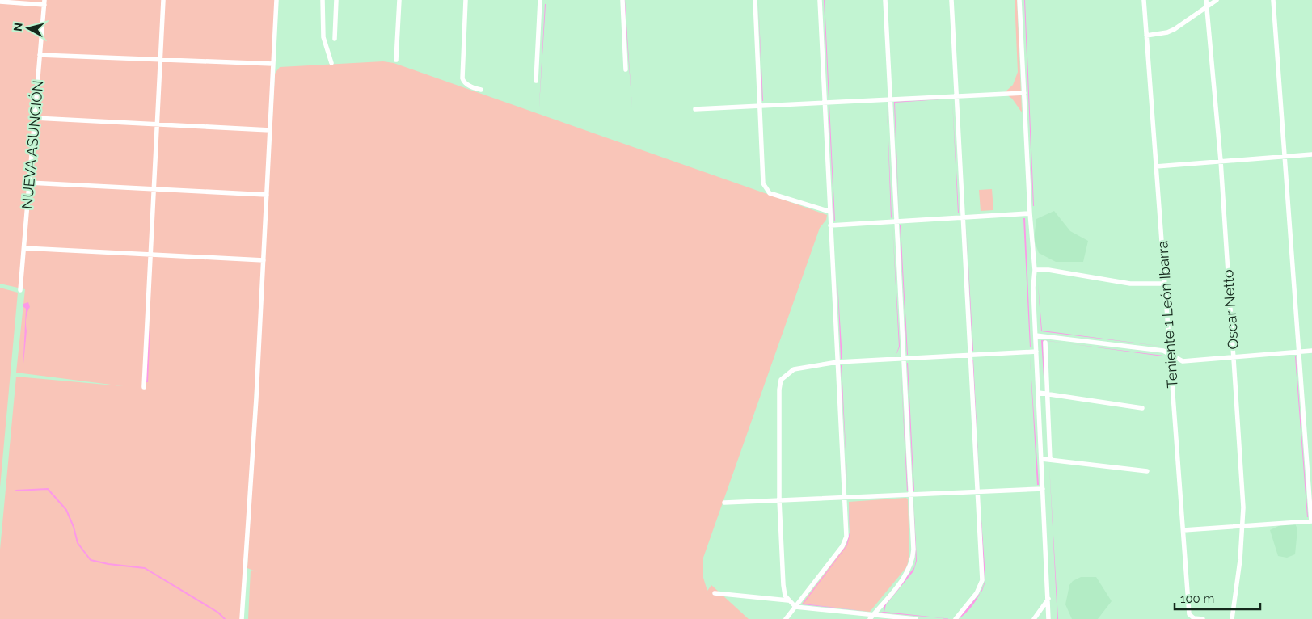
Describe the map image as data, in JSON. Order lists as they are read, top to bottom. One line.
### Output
{"streets":{"street":["NUEVA ASUNCIÓN","Oscar Netto","Teniente 1 León Ibarra"]},"scale_bar":"100 m","north":"left"}
